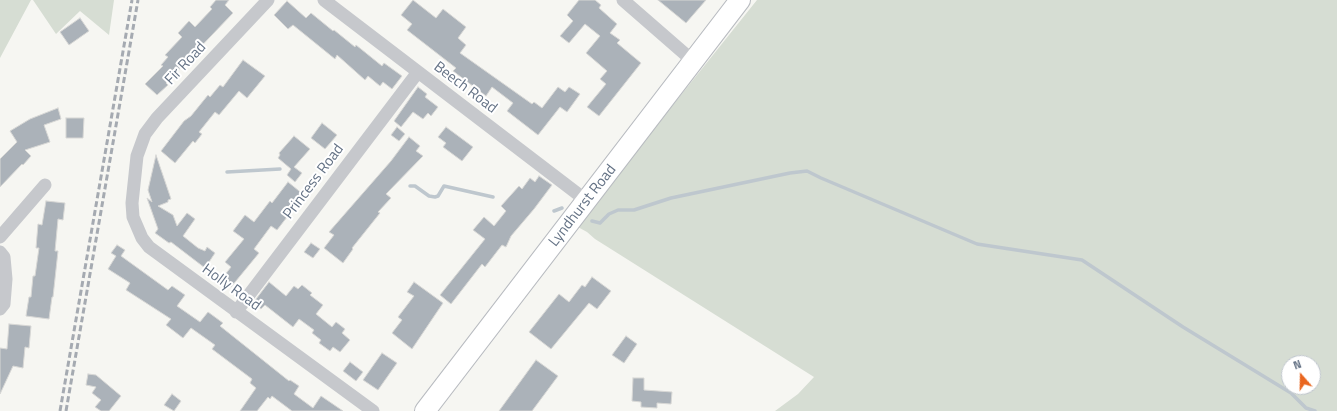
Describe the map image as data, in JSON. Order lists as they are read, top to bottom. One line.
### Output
{"streets":{"main road":["Lyndhurst Road"],"street":["Fir Road","Beech Road","Princess Road","Holly Road"]},"crossings":[["Fir Road","Holly Road"],["Beech Road","Princess Road"],["Beech Road","Lyndhurst Road"],["Princess Road","Holly Road"]],"north":"top"}
